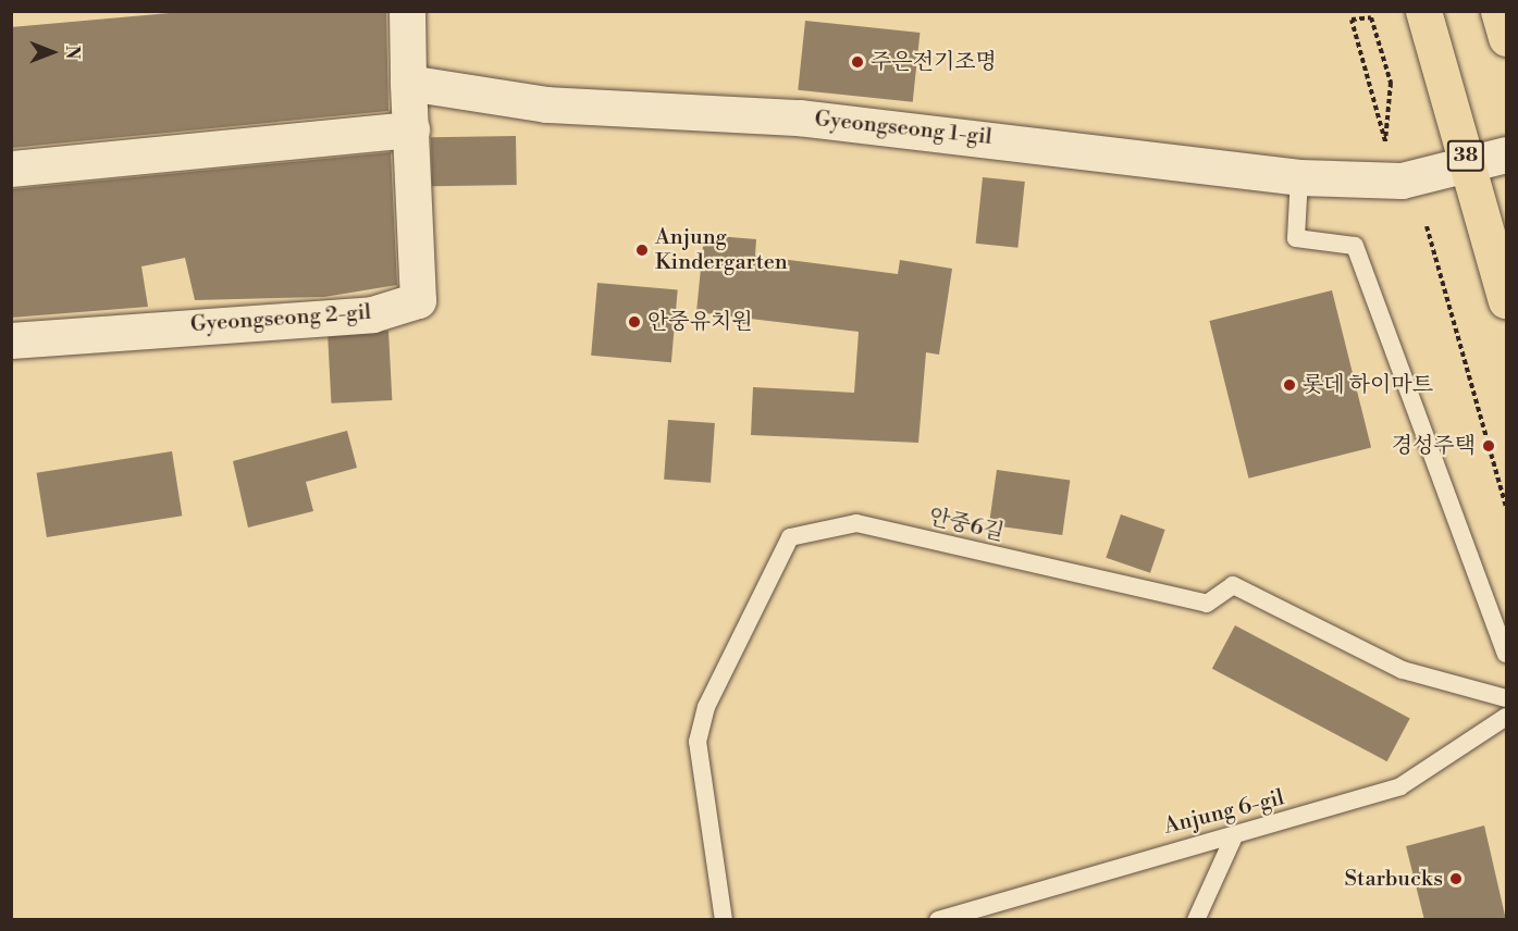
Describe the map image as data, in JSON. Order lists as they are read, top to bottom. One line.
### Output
{"streets":{"main road":["38"],"street":["Gyeongseong 1-gil","Gyeongseong 2-gil"],"lane":["안중6길","Anjung 6-gil"]},"crossings":[["Gyeongseong 1-gil","38"],["Gyeongseong 1-gil","Gyeongseong 2-gil"]],"places":["주은전기조명","Anjung Kindergarten","안중유치원","롯데 하이마트","경성주택","Starbucks"],"north":"right"}
